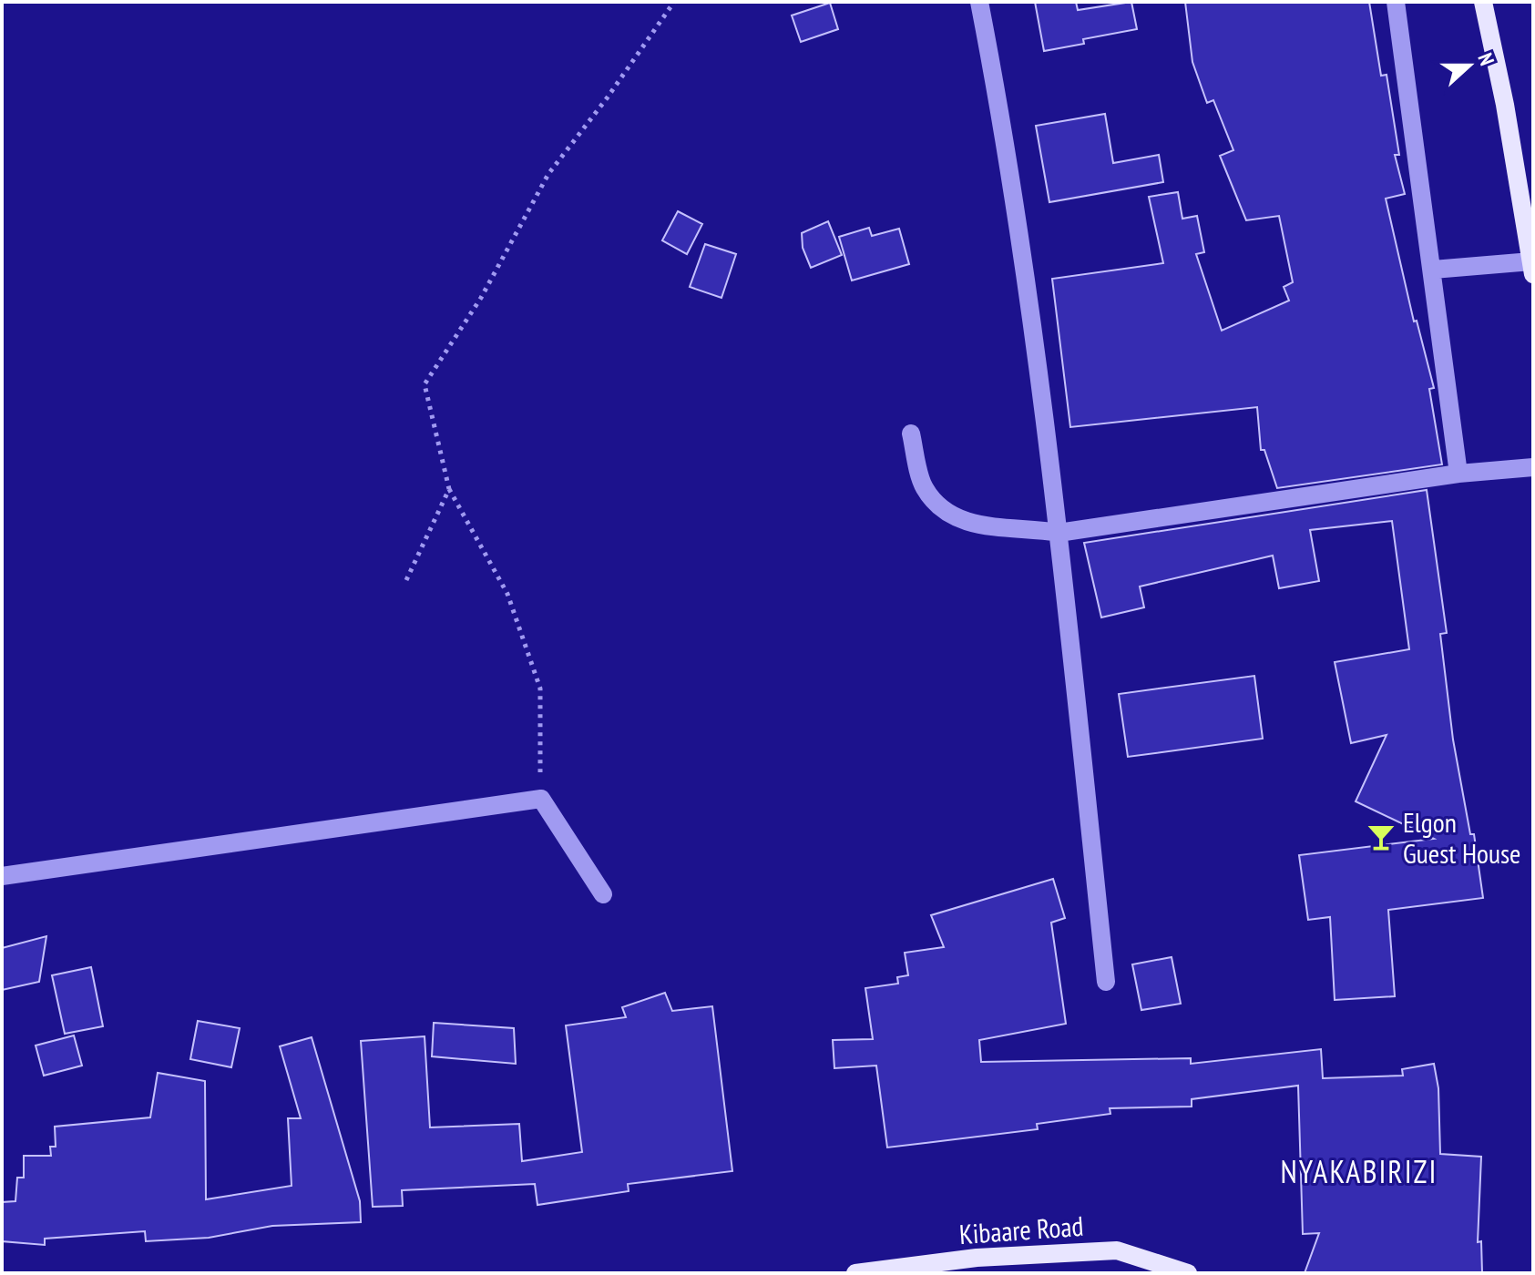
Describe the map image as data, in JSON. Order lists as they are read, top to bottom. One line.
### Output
{"streets":{"main road":["Kibaare Road"]},"districts":["NYAKABIRIZI"],"places":{"bar":["Elgon Guest House"]},"north":"right"}
